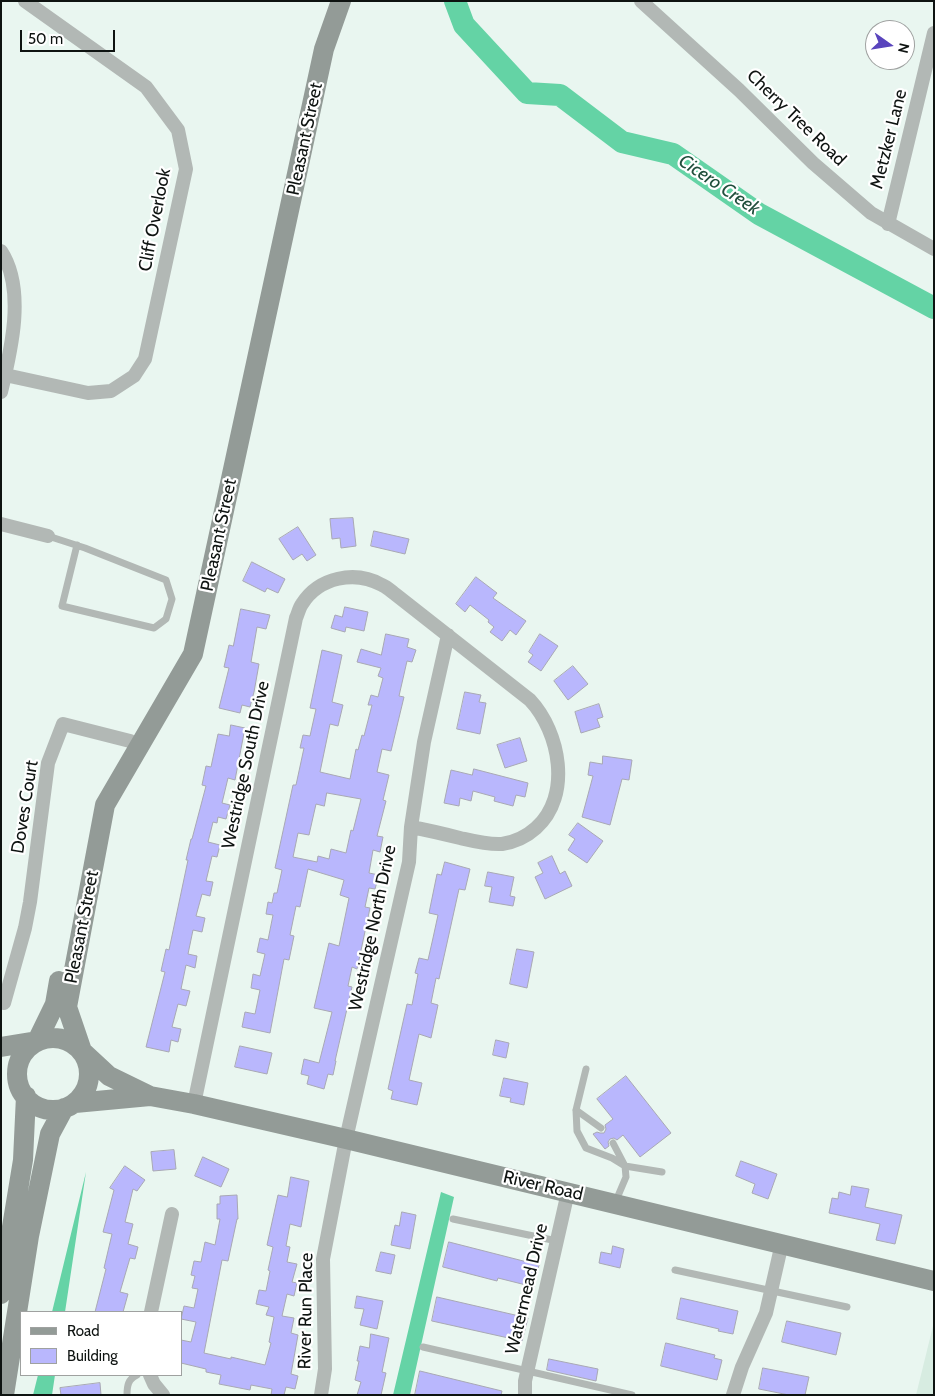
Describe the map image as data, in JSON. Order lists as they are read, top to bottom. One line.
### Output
{"streets":{"main road":["Pleasant Street","River Road"],"street":["Cherry Tree Road","Metzker Lane","Cliff Overlook","Westridge South Drive","Doves Court","Westridge North Drive","Watermead Drive","River Run Place"]},"crossings":[["Cherry Tree Road","Metzker Lane"],["Pleasant Street","Doves Court"],["Pleasant Street","River Road"],["Westridge South Drive","Westridge North Drive"],["Westridge South Drive","River Road"],["Westridge North Drive","River Road"],["Westridge North Drive","River Run Place"],["River Road","Watermead Drive"],["River Road","River Run Place"]],"water":["Cicero Creek"],"legend":["Road","Building"],"scale_bar":"50 m","north":"right"}
